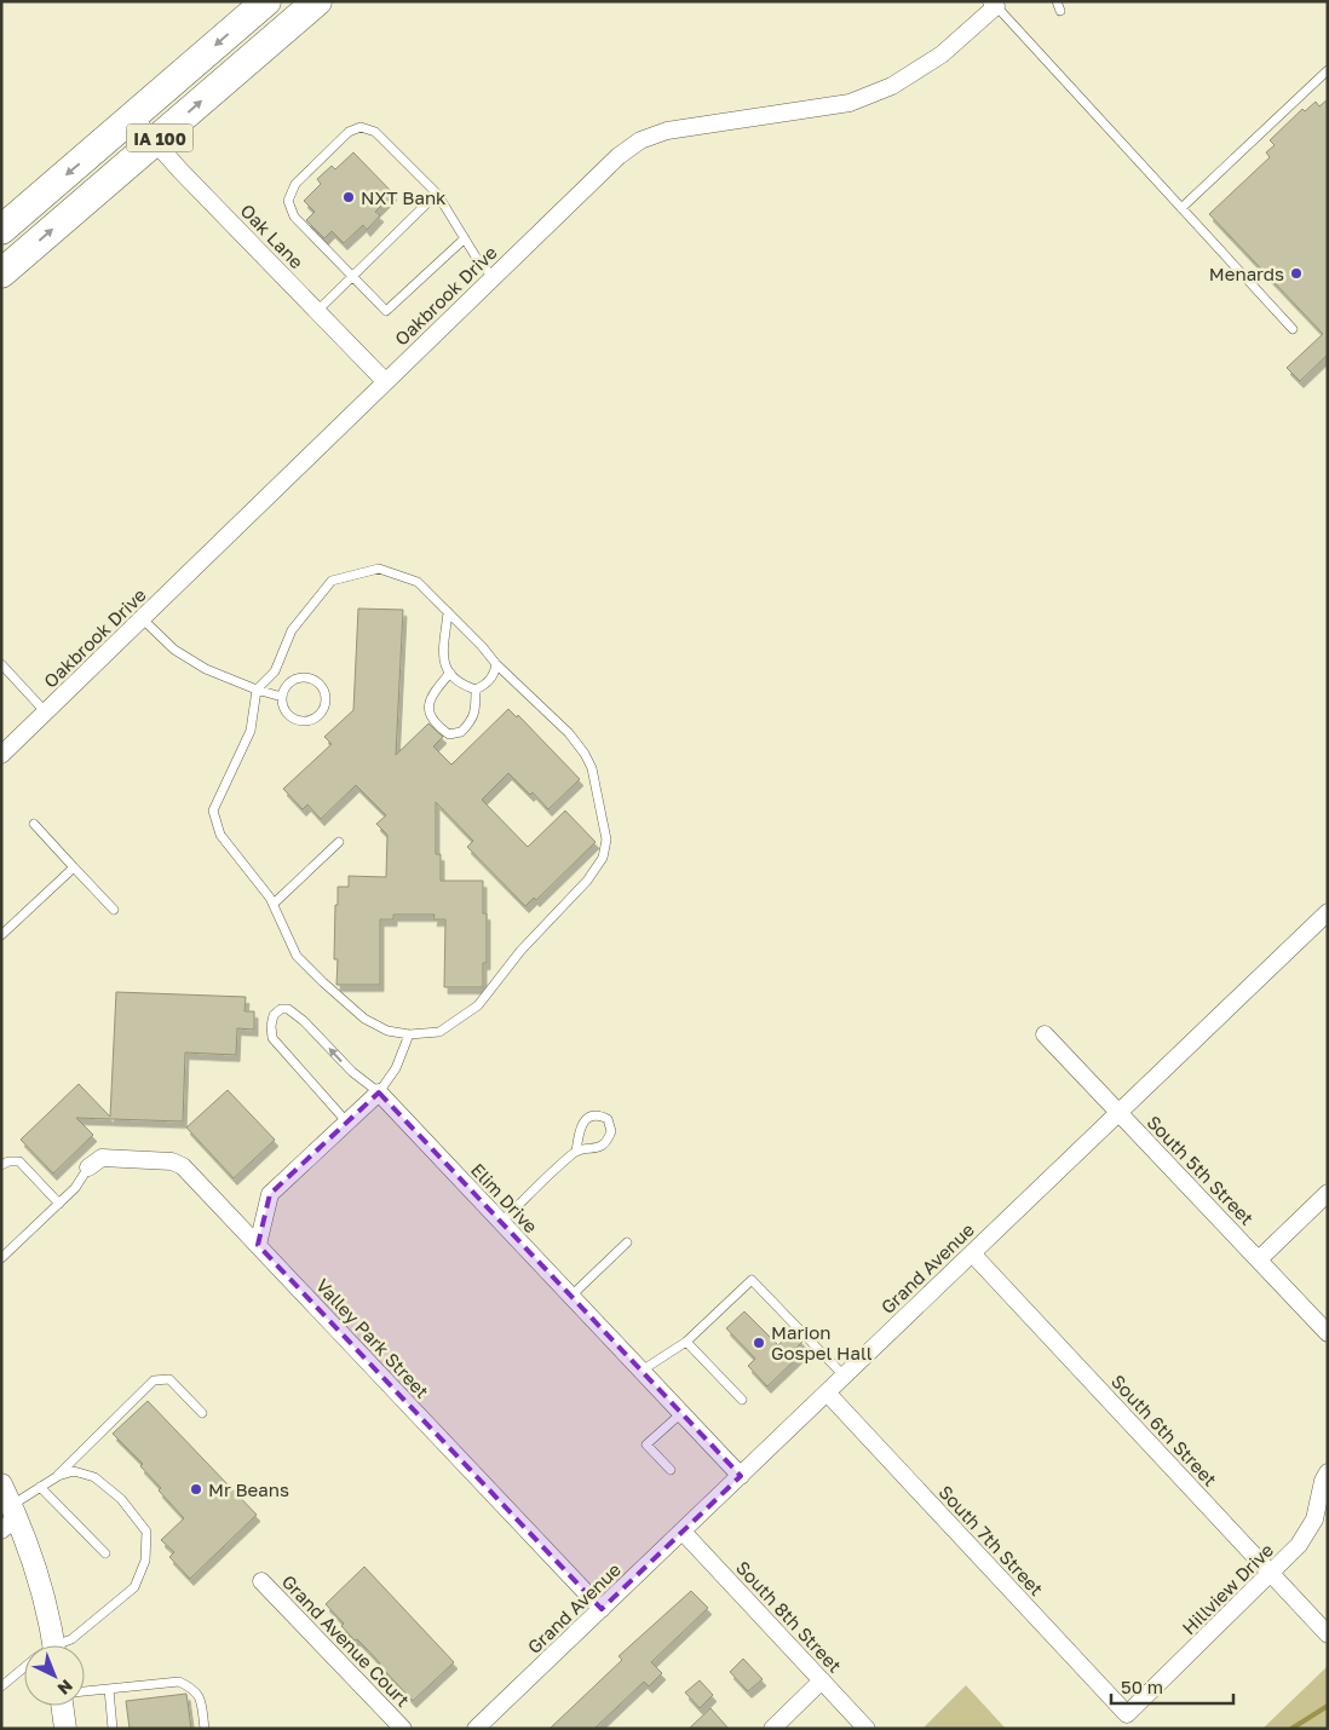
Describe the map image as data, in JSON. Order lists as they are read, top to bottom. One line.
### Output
{"streets":{"highway":["IA 100"],"street":["Oak Lane","Oakbrook Drive","South 5th Street","Elim Drive","Grand Avenue","Valley Park Street","South 6th Street","South 7th Street","Hillview Drive","South 8th Street","Grand Avenue Court"]},"crossings":[["IA 100","Oak Lane"],["Oak Lane","Oakbrook Drive"],["South 5th Street","Grand Avenue"],["Elim Drive","Grand Avenue"],["Grand Avenue","Valley Park Street"],["Grand Avenue","South 6th Street"],["Grand Avenue","South 7th Street"],["Grand Avenue","South 8th Street"],["South 6th Street","Hillview Drive"],["South 7th Street","Hillview Drive"]],"places":["NXT Bank","Menards","Marion Gospel Hall","Mr Beans"],"scale_bar":"50 m","north":"bottom right"}
